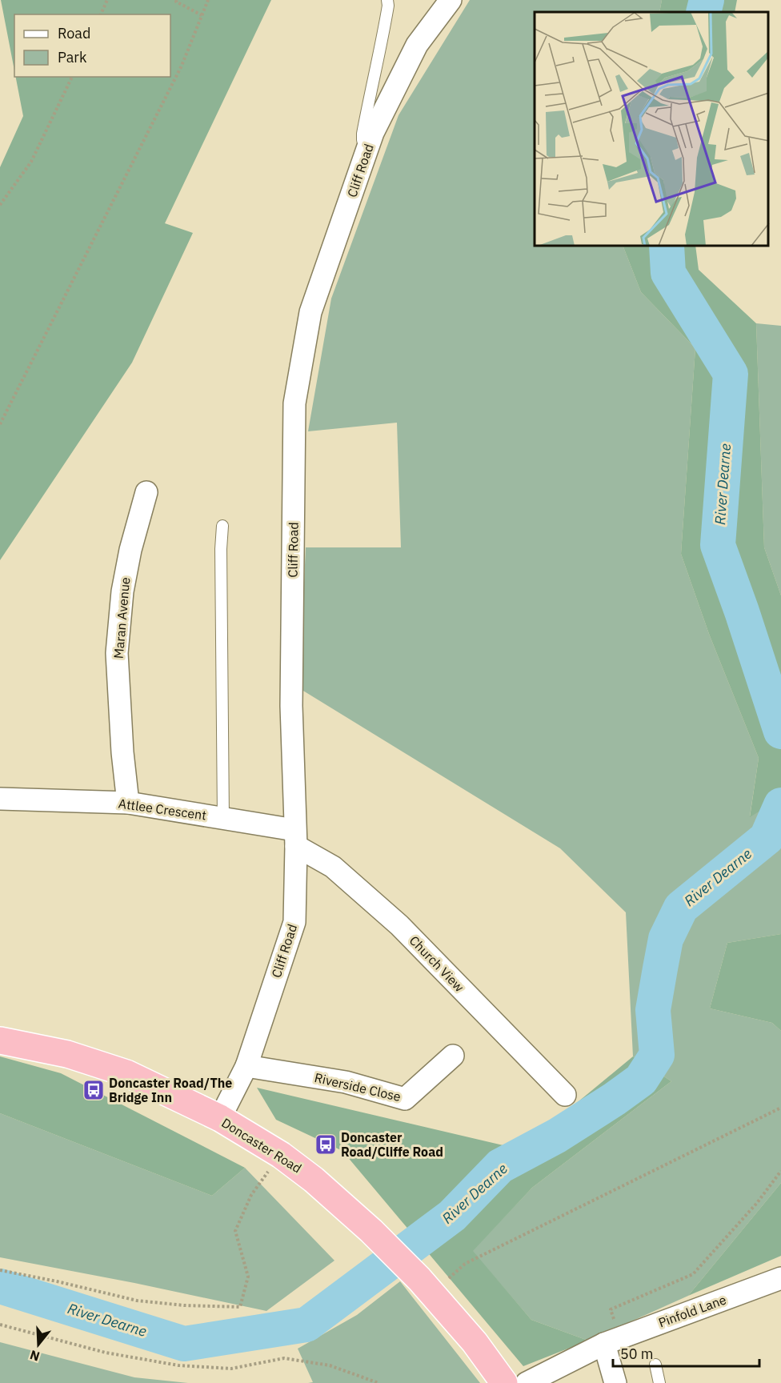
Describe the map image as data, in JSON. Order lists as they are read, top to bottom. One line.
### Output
{"streets":{"highway":["Doncaster Road"],"street":["Cliff Road","Maran Avenue","Attlee Crescent","Church View","Riverside Close","Pinfold Lane"]},"crossings":[["Cliff Road","Attlee Crescent"],["Cliff Road","Church View"],["Cliff Road","Riverside Close"],["Cliff Road","Doncaster Road"],["Maran Avenue","Attlee Crescent"],["Attlee Crescent","Church View"]],"water":["River Dearne"],"places":{"bus stop":["Doncaster Road/The Bridge Inn","Doncaster Road/Cliffe Road"]},"legend":["Road","Park"],"scale_bar":"50 m","north":"bottom"}
